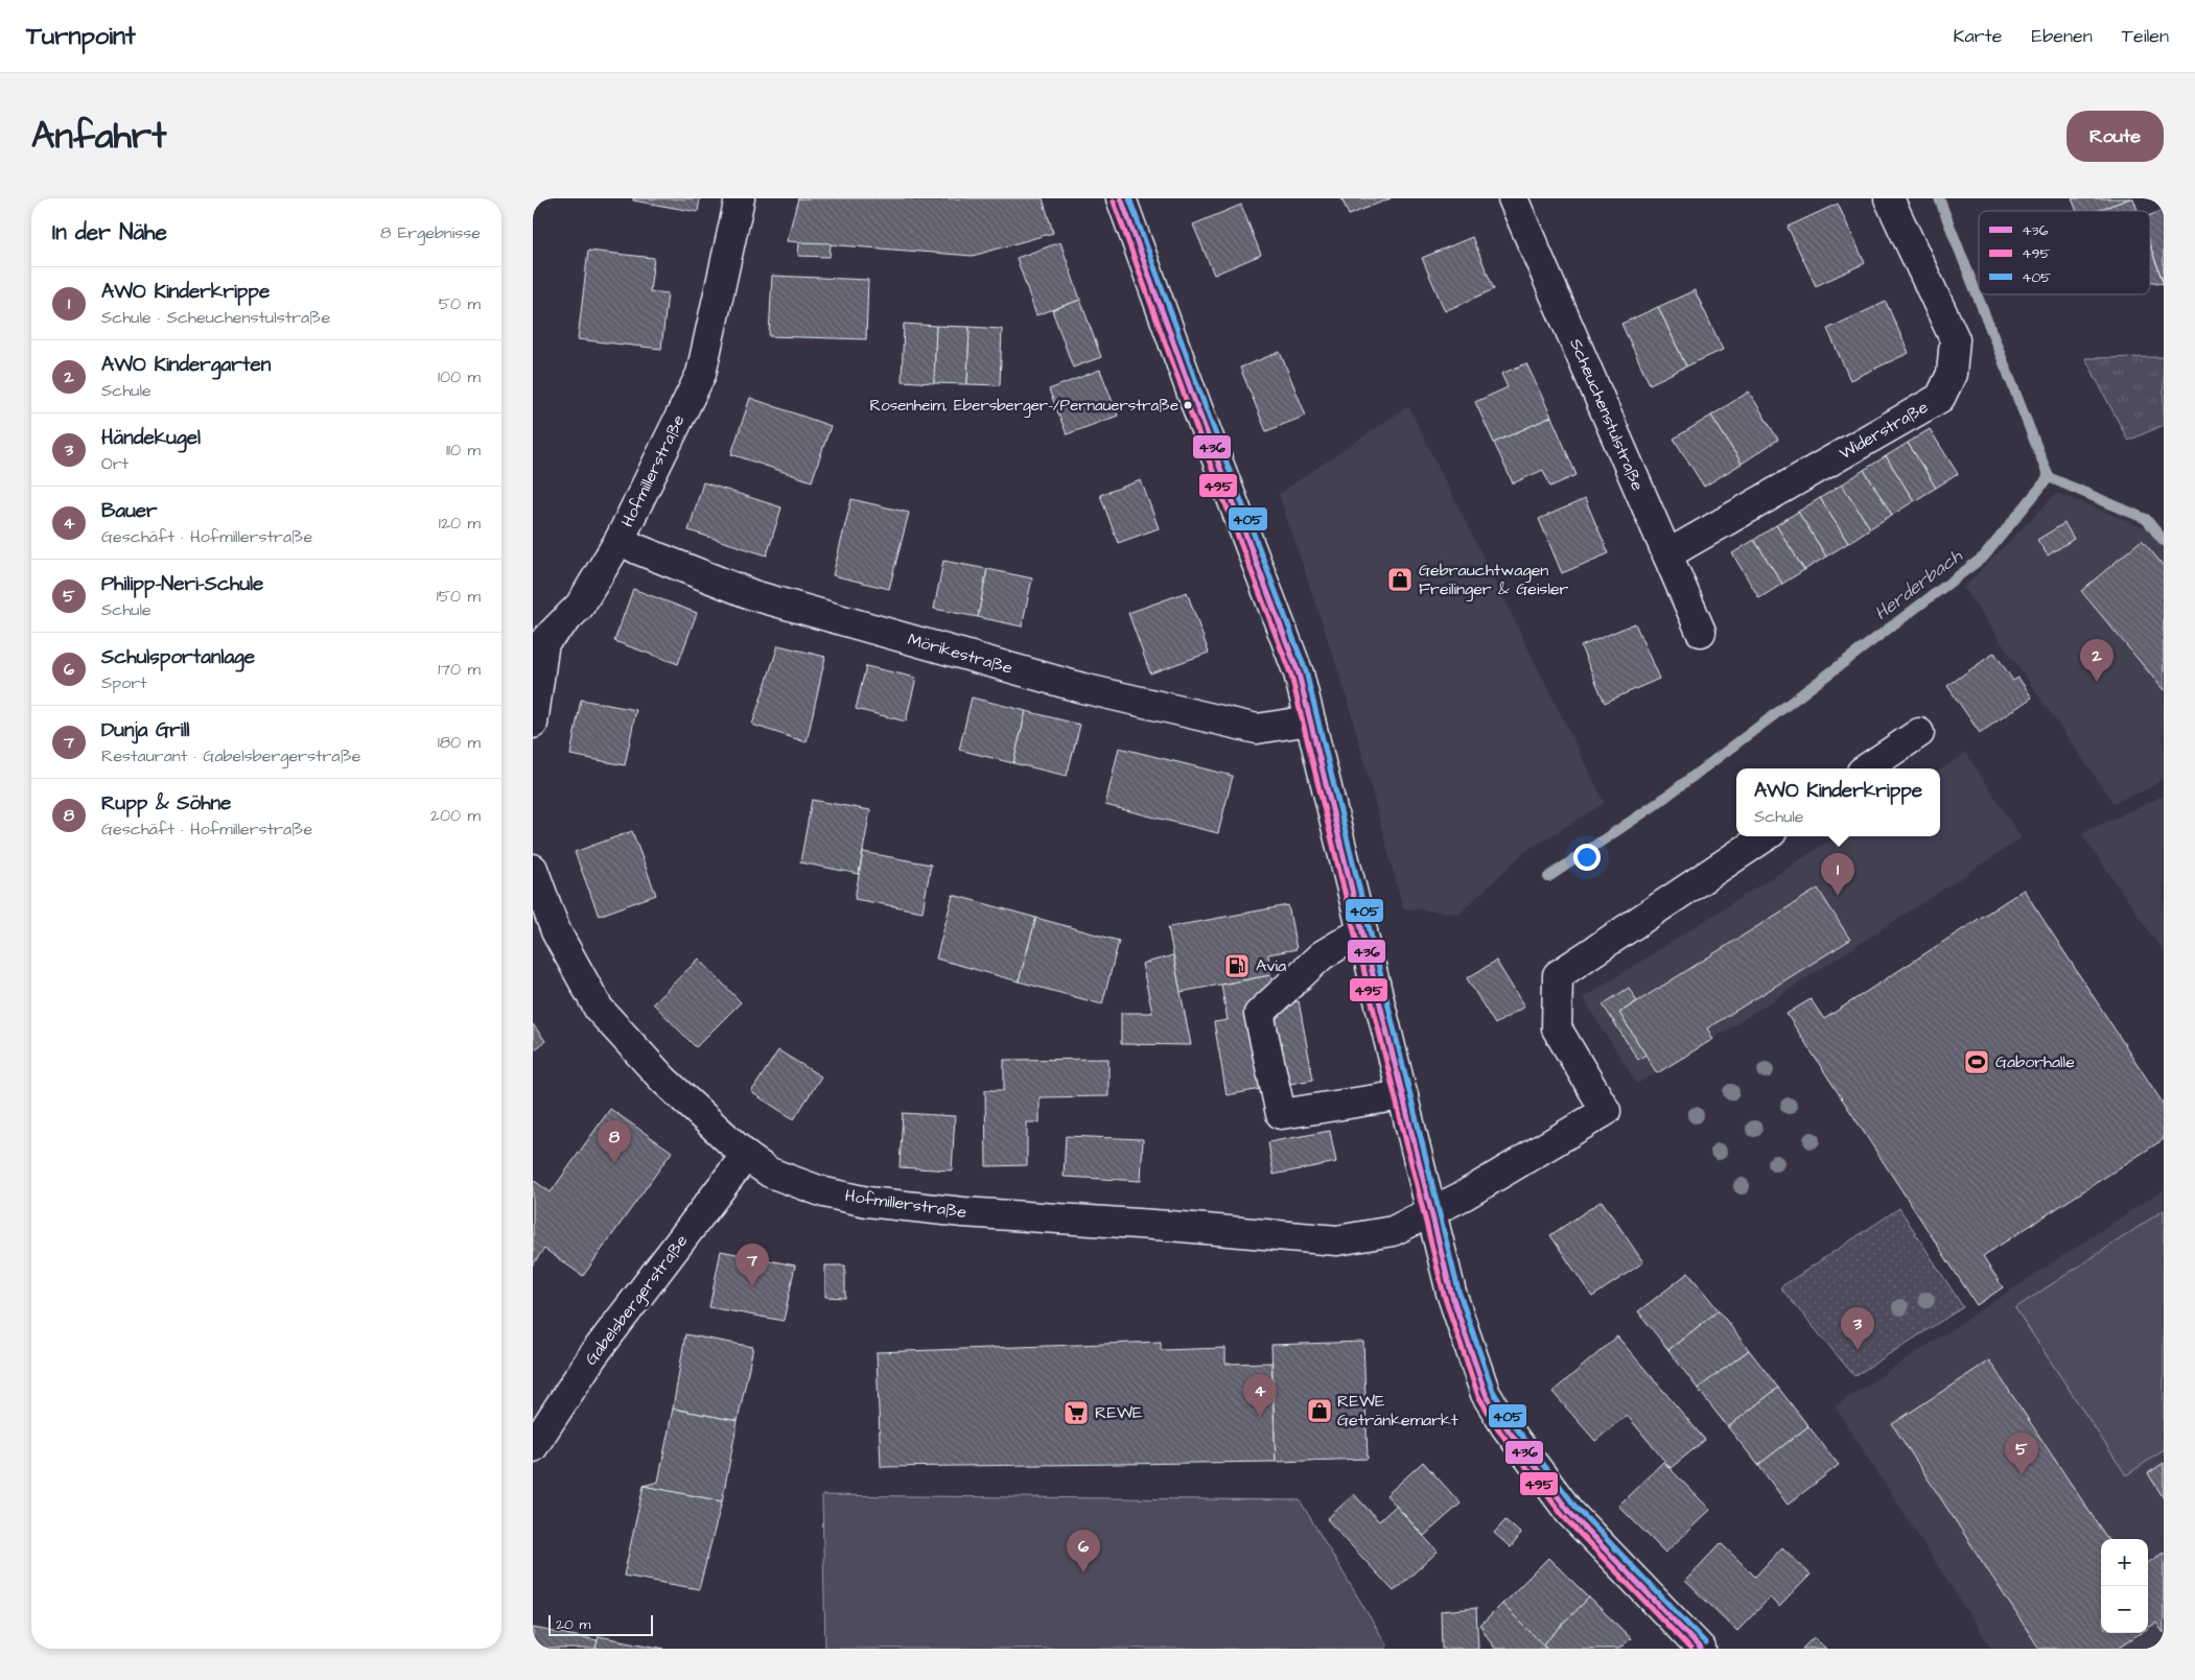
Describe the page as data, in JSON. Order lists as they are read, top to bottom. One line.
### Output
{"streets":{"street":["Scheuchenstulstraße","Widerstraße","Hofmillerstraße","Mörikestraße","Gabelsbergerstraße"]},"crossings":[["Scheuchenstulstraße","Widerstraße"],["Hofmillerstraße","Mörikestraße"],["Hofmillerstraße","Gabelsbergerstraße"]],"water":["Herderbach"],"places":{"other":["Rosenheim, Ebersberger-/Pernauerstraße"],"shop":["Gebrauchtwagen Freilinger & Geisler","REWE Getränkemarkt"],"fuel station":["Avia"],"sports":["Gaborhalle"],"supermarket":["REWE"]},"lines":["transit line 436","transit line 405","transit line 495"],"legend":["436","495","405"],"scale_bar":"20 m","page":{"header":"Turnpoint","nav":["Karte","Ebenen","Teilen"],"title":"Anfahrt","buttons":"Route","heading":["In der Nähe","8 Ergebnisse"],"list":[{"mark":"1","name":"AWO Kinderkrippe","note":"Schule · Scheuchenstulstraße","value":"50 m"},{"mark":"2","name":"AWO Kindergarten","note":"Schule","value":"100 m"},{"mark":"3","name":"Händekugel","note":"Ort","value":"110 m"},{"mark":"4","name":"Bauer","note":"Geschäft · Hofmillerstraße","value":"120 m"},{"mark":"5","name":"Philipp-Neri-Schule","note":"Schule","value":"150 m"},{"mark":"6","name":"Schulsportanlage","note":"Sport","value":"170 m"},{"mark":"7","name":"Dunja Grill","note":"Restaurant · Gabelsbergerstraße","value":"180 m"},{"mark":"8","name":"Rupp & Söhne","note":"Geschäft · Hofmillerstraße","value":"200 m"}],"pins":["2","1","8","7","3","4","5","6"],"popup":["AWO Kinderkrippe","Schule"],"map_buttons":["+","−"],"scale":"20 m"}}
